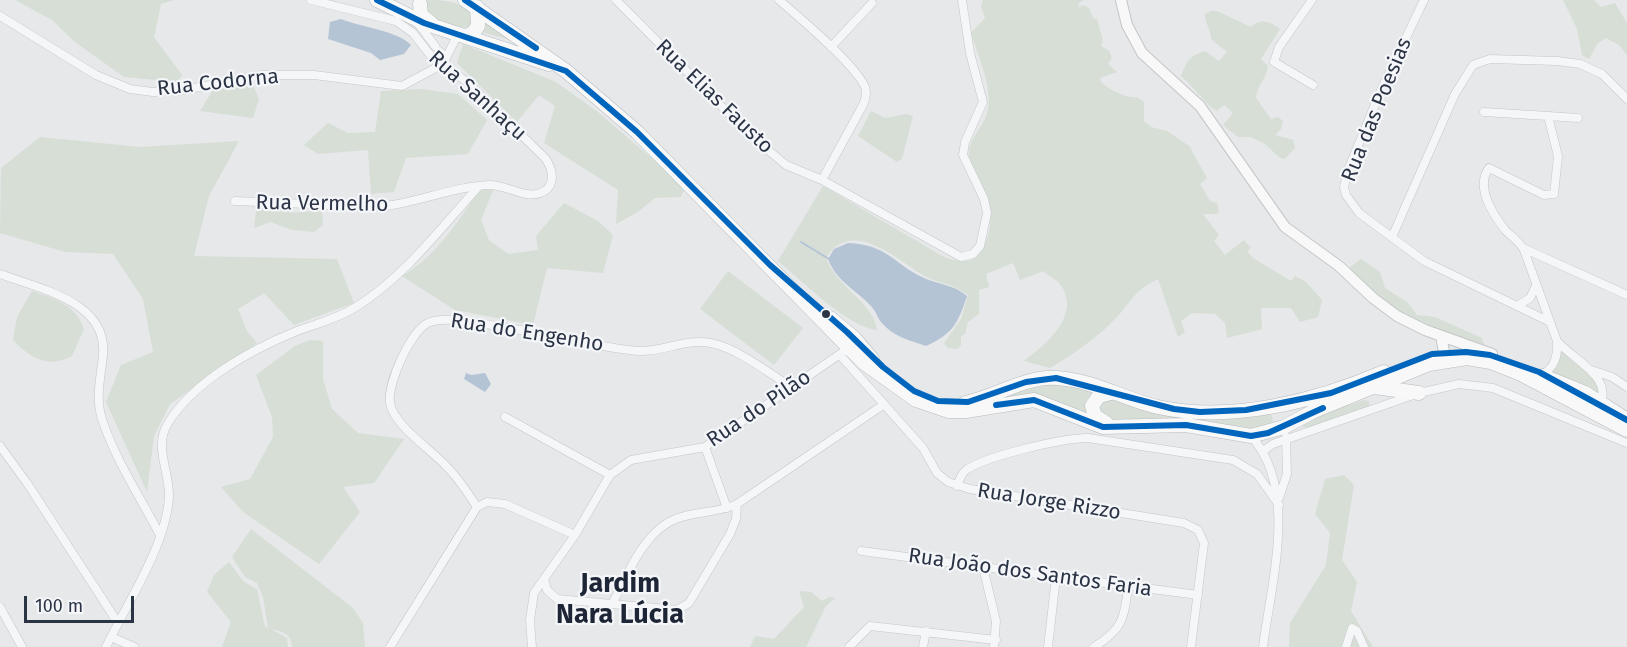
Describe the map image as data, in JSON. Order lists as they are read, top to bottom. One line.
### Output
{"streets":{"street":["Rua Codorna","Rua Sanhaçu","Rua Elias Fausto","Rua das Poesias","Rua Vermelho","Rua do Engenho","Rua do Pilão","Rua Jorge Rizzo","Rua João dos Santos Faria"]},"crossings":[["Rua Codorna","Rua Sanhaçu"],["Rua Sanhaçu","Rua Vermelho"],["Rua do Engenho","Rua do Pilão"],["Rua do Pilão","Rua Jorge Rizzo"],["Rua Jorge Rizzo","Rua João dos Santos Faria"]],"districts":["Jardim Nara Lúcia"],"scale_bar":"100 m"}
